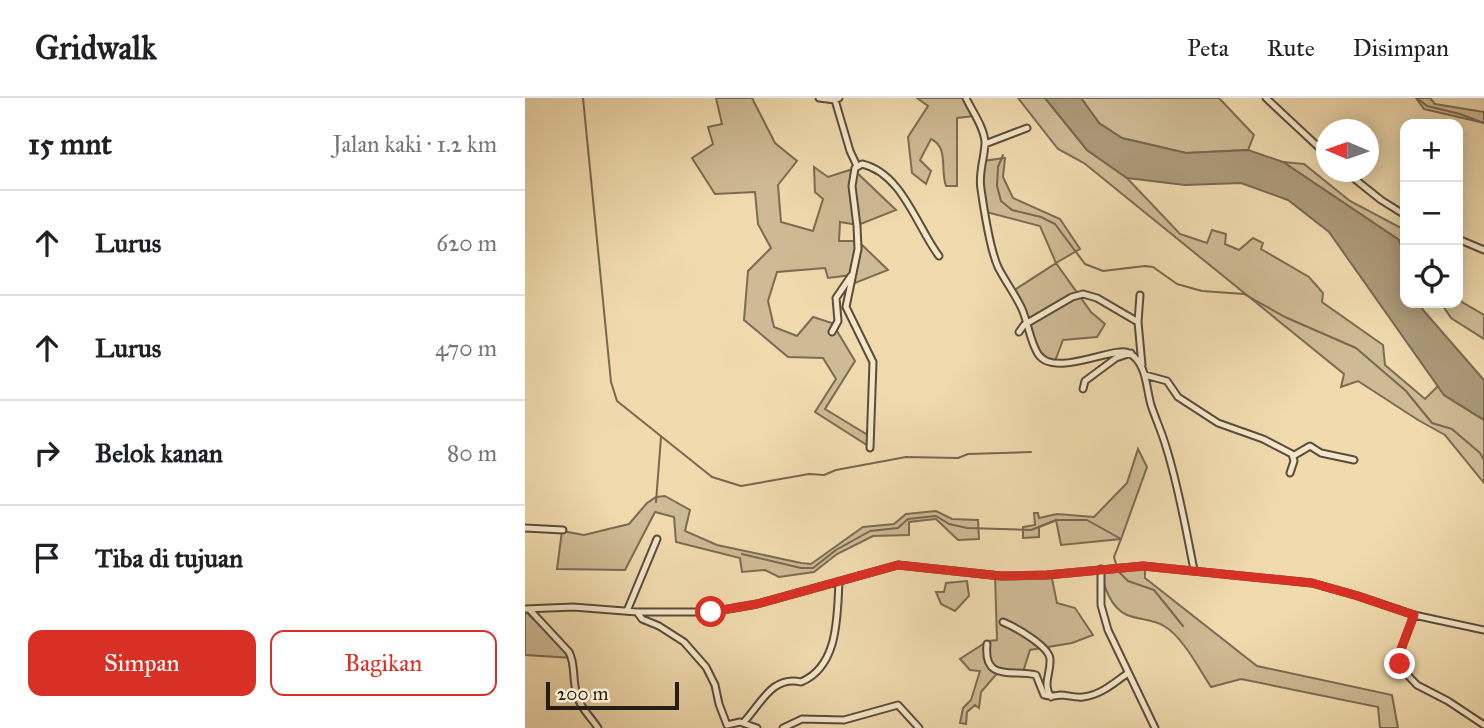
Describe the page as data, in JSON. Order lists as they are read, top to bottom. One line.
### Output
{"scale_bar":"200 m","north":"left","page":{"header":"Gridwalk","nav":["Peta","Rute","Disimpan"],"heading":["15 mnt","Jalan kaki · 1.2 km"],"map_buttons":["+","−"],"list":[["Lurus","620 m"],["Lurus","470 m"],["Belok kanan","80 m"],"Tiba di tujuan"],"buttons":["Simpan","Bagikan"],"scale":"200 m"}}
